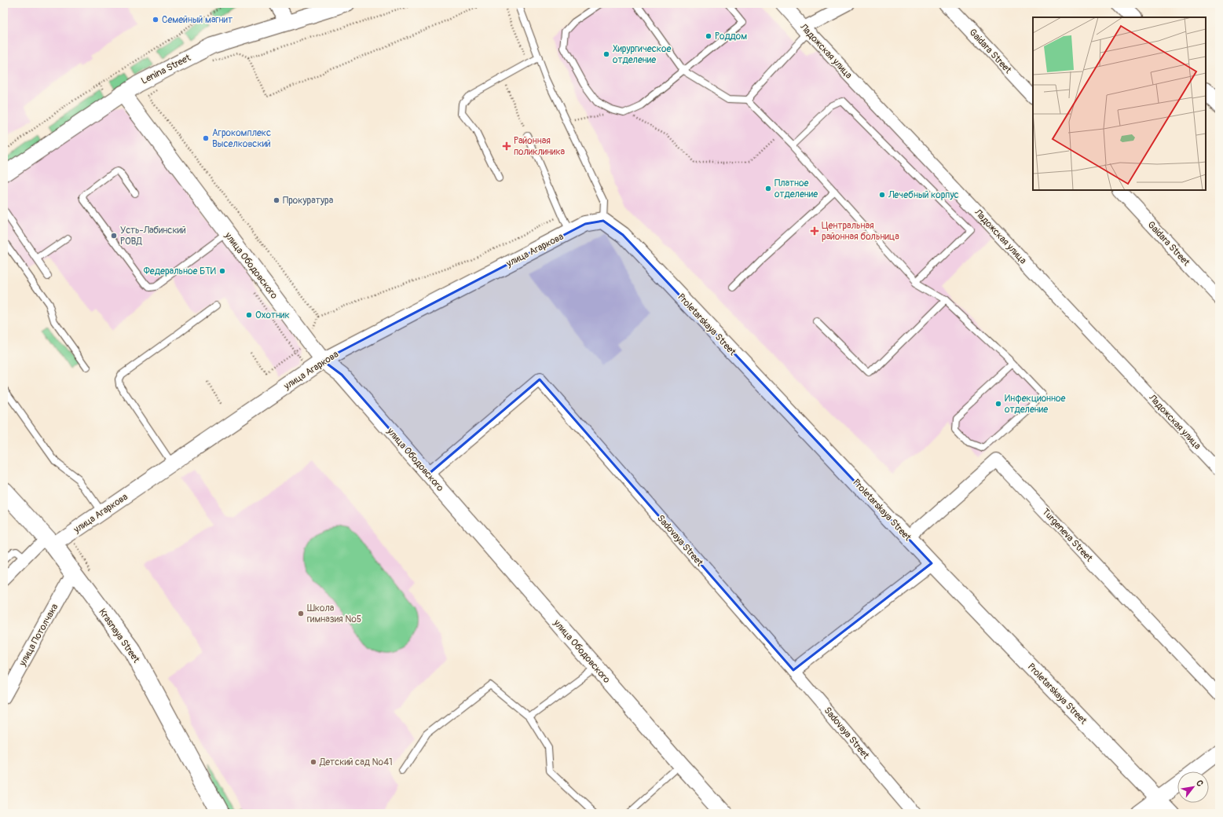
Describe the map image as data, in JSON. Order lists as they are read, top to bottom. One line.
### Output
{"streets":{"main road":["Krasnaya Street"],"street":["Ладожская улица","Gaidara Street","Lenina Street","улица Агаркова","улица Ободовского","Proletarskaya Street","Turgeneva Street","Sadovaya Street","улица Потолчака"]},"crossings":[["Lenina Street","улица Ободовского"],["улица Агаркова","улица Ободовского"],["улица Агаркова","Proletarskaya Street"],["улица Агаркова","Krasnaya Street"],["улица Ободовского","Sadovaya Street"],["Proletarskaya Street","Turgeneva Street"],["улица Потолчака","Krasnaya Street"]],"places":{"other":["Семейный магнит","Роддом","Хирургическое отделение","Агрокомплекс Выселковский","Платное отделение","Лечебный корпус","Прокуратура","Усть-Лабинский РОВД","Федеральное БТИ","Охотник","Инфекционное отделение","Школа гимназия №5","Детский сад №41"],"health":["Районная поликлиника","Центральная районная больница"]},"north":"top right"}
